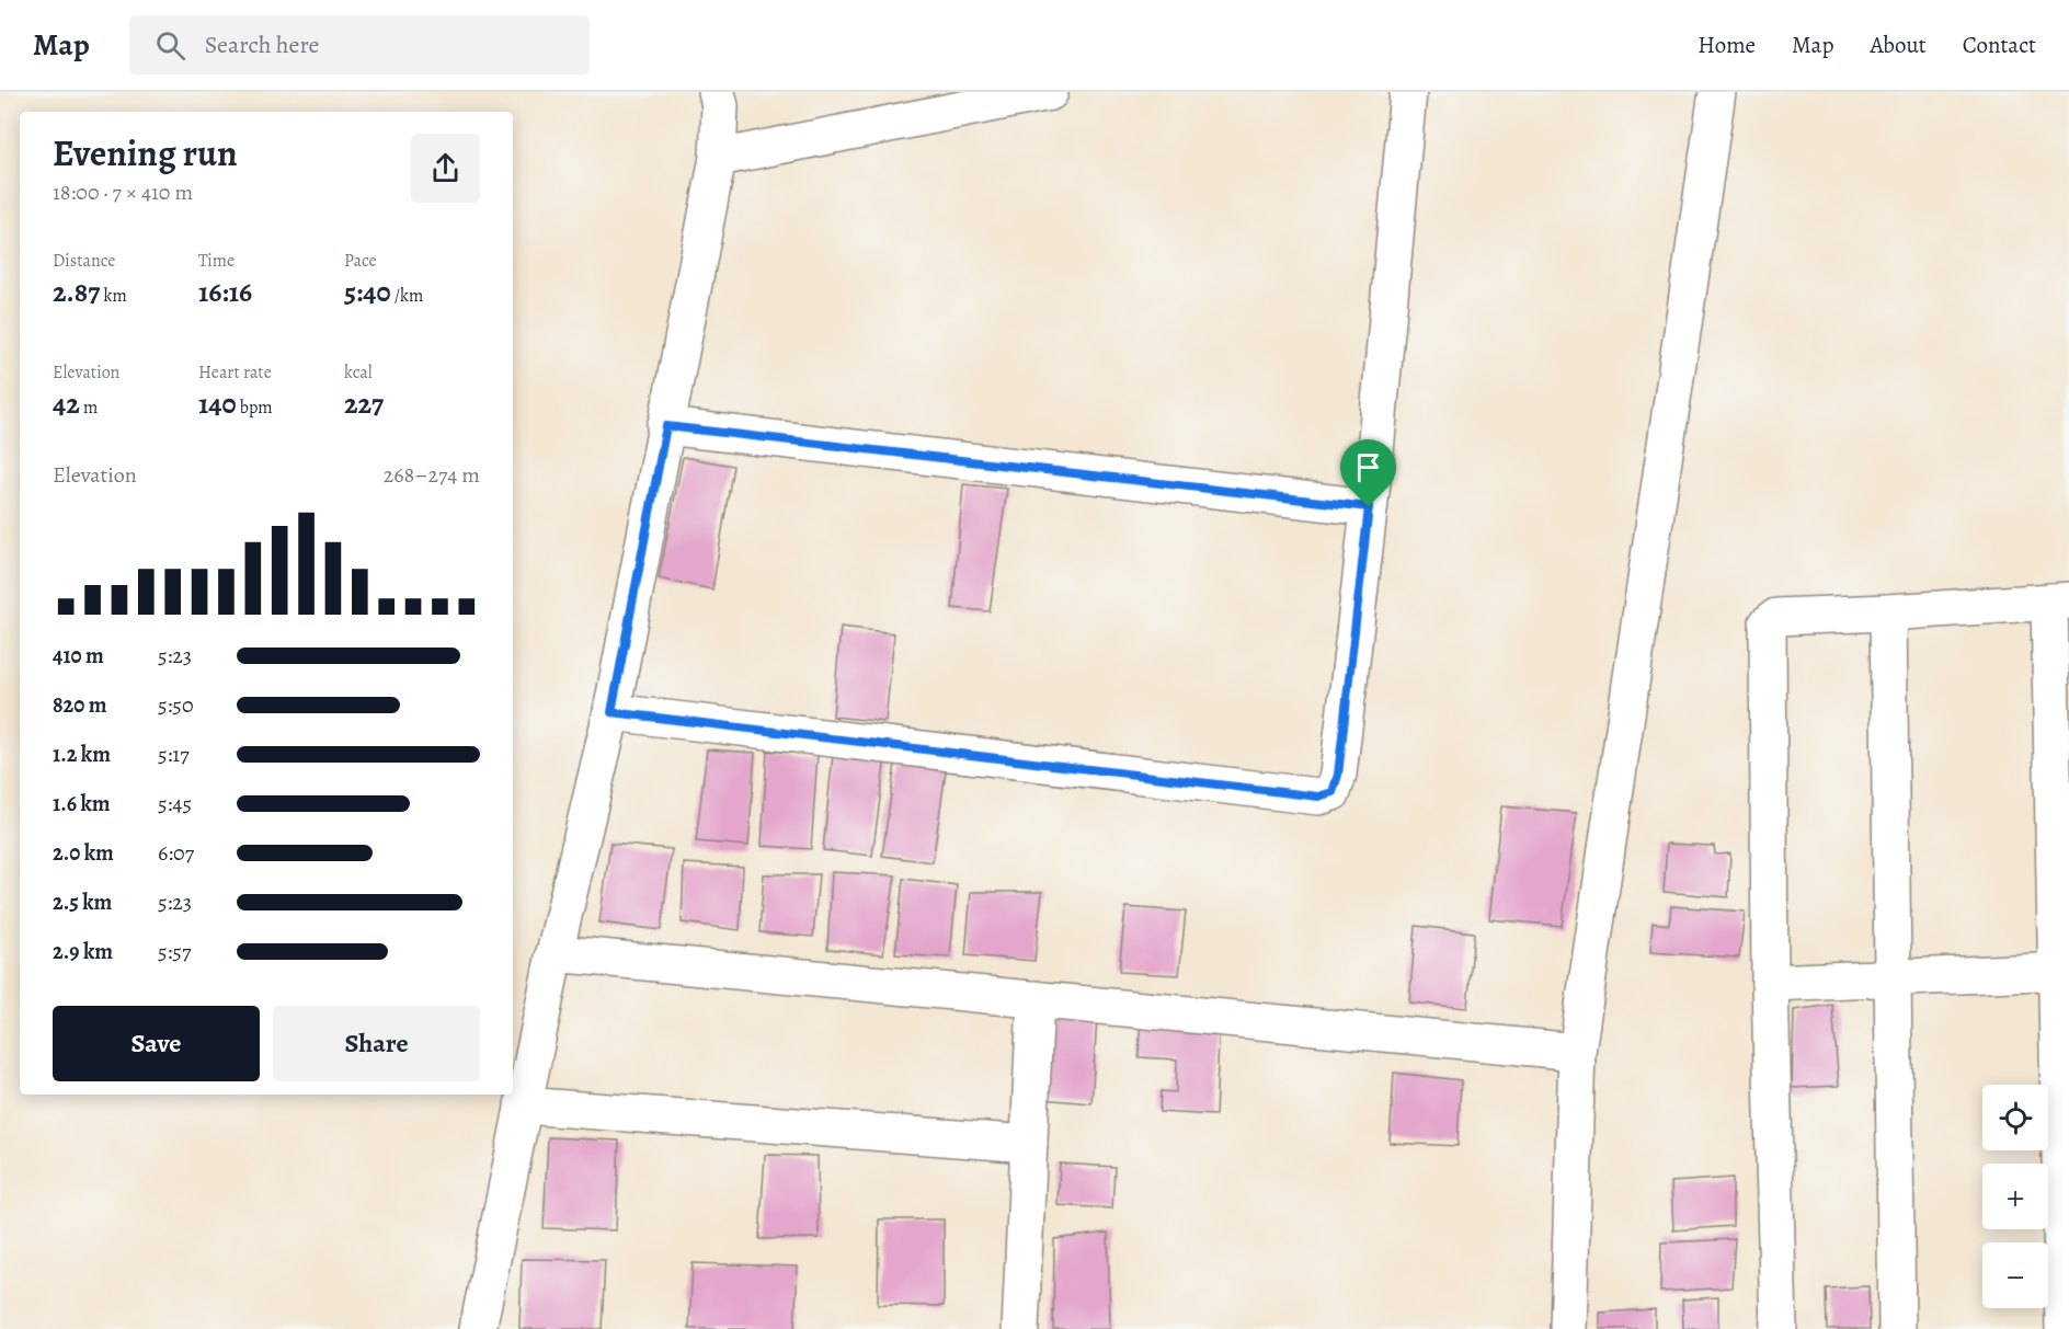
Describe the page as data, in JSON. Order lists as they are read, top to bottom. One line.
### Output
{"page":{"header":"Map","search":"Search here","nav":["Home","Map","About","Contact"],"heading":["Evening run","18:00 · 7 × 410 m"],"stats":[["Distance","2.87 km"],["Time","16:16"],["Pace","5:40 /km"],["Elevation","42 m"],["Heart rate","140 bpm"],["kcal","227"]],"chart":["Elevation","268–274 m"],"list":[{"name":"410 m","note":"5:23"},{"name":"820 m","note":"5:50"},{"name":"1.2 km","note":"5:17"},{"name":"1.6 km","note":"5:45"},{"name":"2.0 km","note":"6:07"},{"name":"2.5 km","note":"5:23"},{"name":"2.9 km","note":"5:57"}],"buttons":["Save","Share"],"map_buttons":["+","−"]}}
